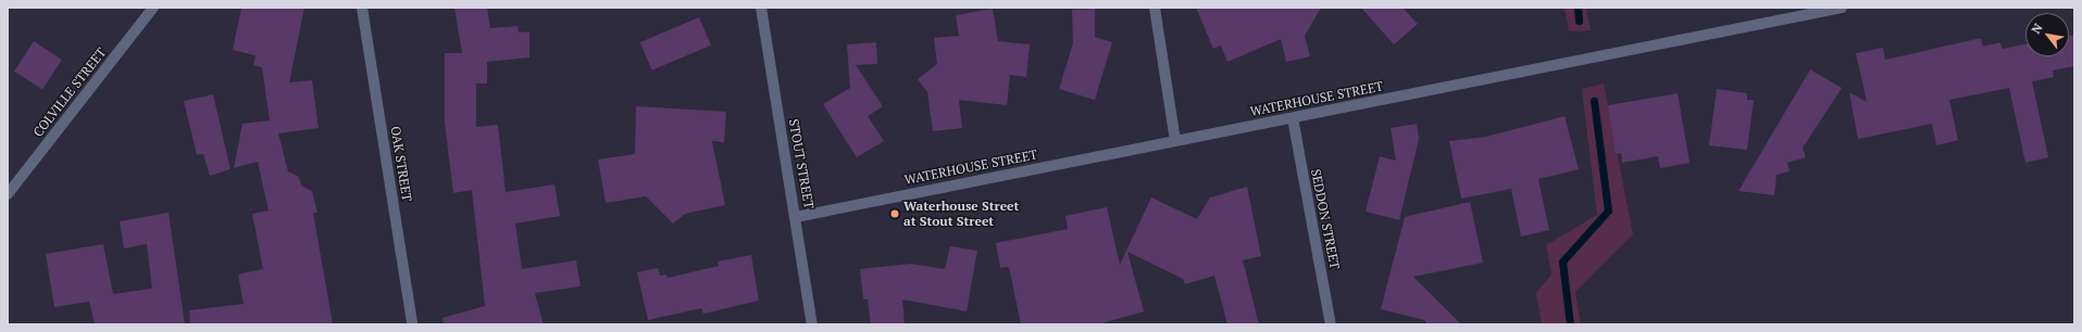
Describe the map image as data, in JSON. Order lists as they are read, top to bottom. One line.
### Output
{"streets":{"street":["COLVILLE STREET","WATERHOUSE STREET","OAK STREET","STOUT STREET","SEDDON STREET"]},"crossings":[["WATERHOUSE STREET","STOUT STREET"],["WATERHOUSE STREET","SEDDON STREET"]],"places":["Waterhouse Street at Stout Street"],"north":"top left"}
